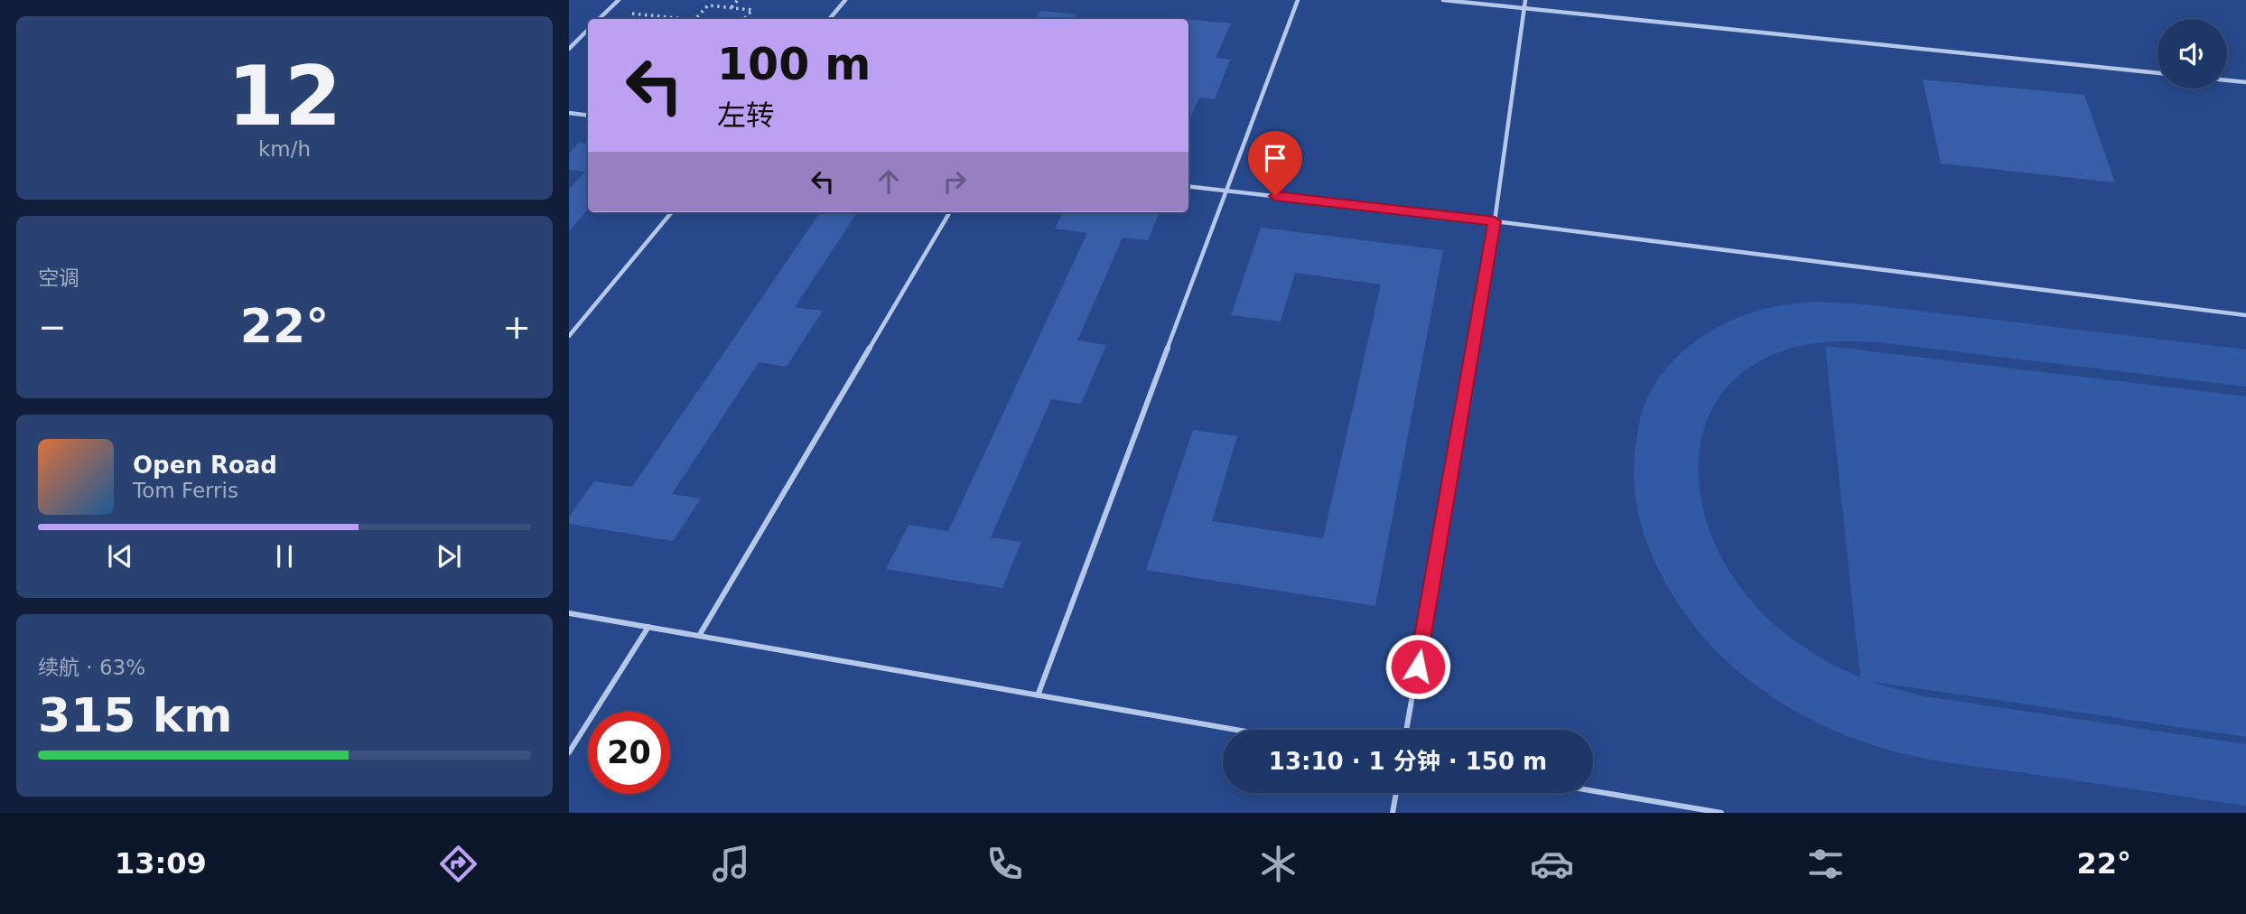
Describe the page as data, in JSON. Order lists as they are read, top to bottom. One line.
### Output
{"page":{"tile":[["12","km/h"],"空调",["续航 · 63%","315 km"]],"turn":["100 m","左转"],"heat":["−","22°","+"],"song":["Open Road","Tom Ferris"],"limit":"20","trip":"13:10 · 1 分钟 · 150 m","tabs":["13:09","22°"]}}
